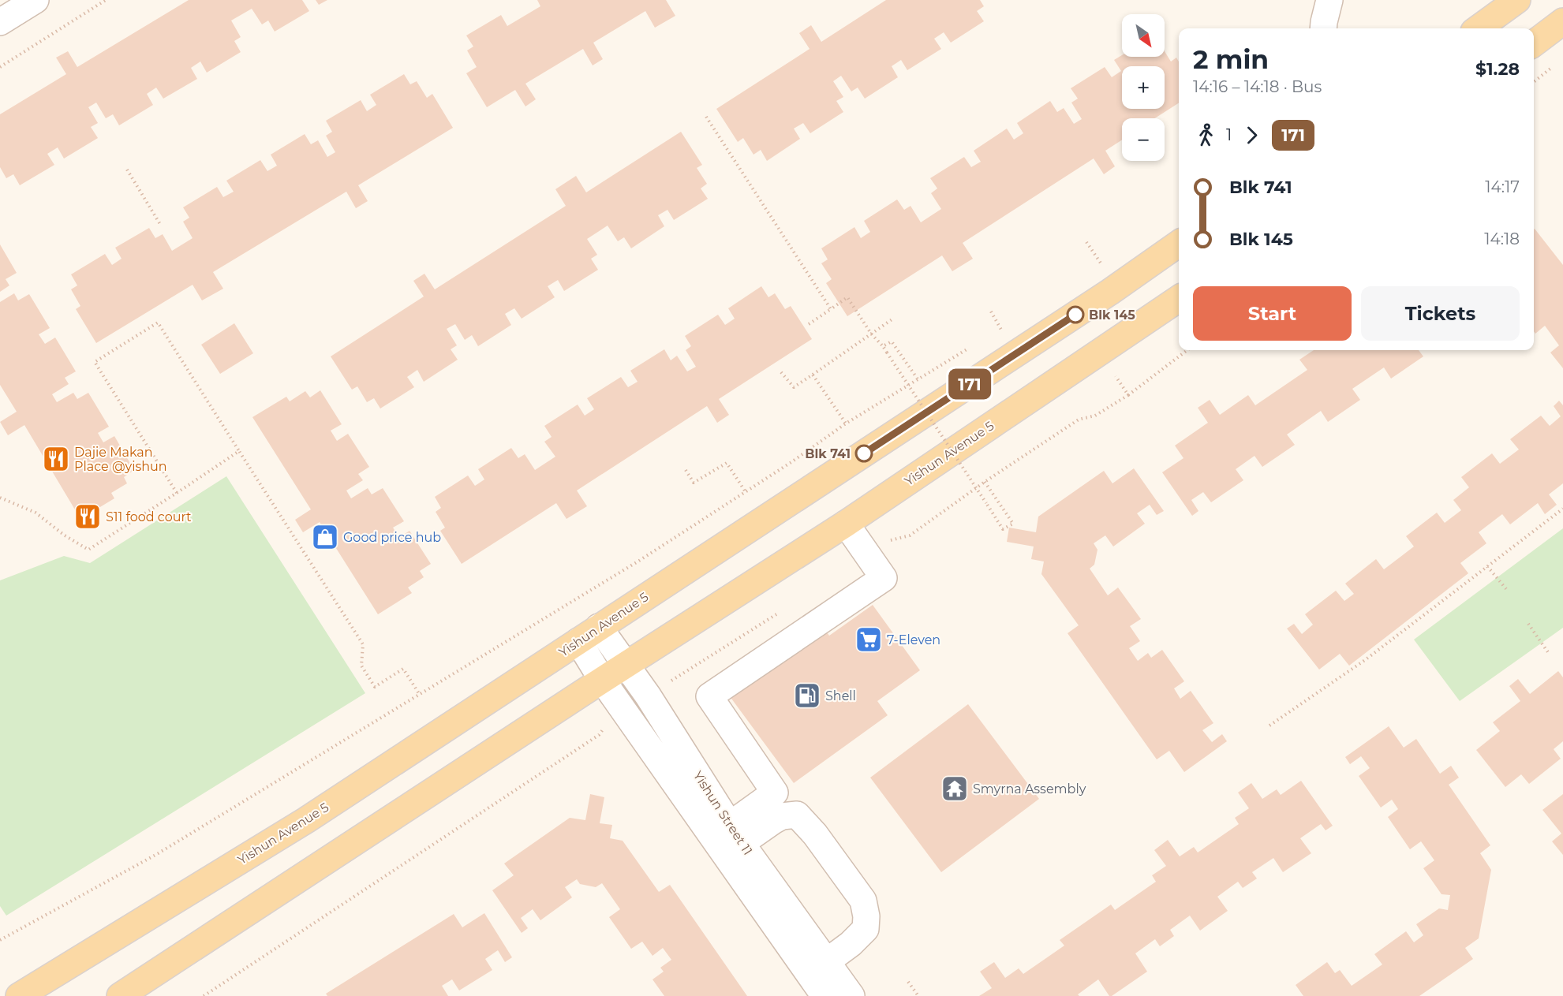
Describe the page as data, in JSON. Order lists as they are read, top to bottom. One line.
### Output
{"streets":{"main road":["Yishun Avenue 5"],"street":["Yishun Street 11"]},"crossings":[["Yishun Avenue 5","Yishun Street 11"]],"places":{"other":["Blk 145","Blk 741"],"restaurant":["Dajie Makan Place @yishun","S11 food court"],"shop":["Good price hub"],"supermarket":["7-Eleven"],"fuel station":["Shell"],"temple":["Smyrna Assembly"]},"lines":["bus line 171"],"north":"bottom right","page":{"on_map":"171","map_buttons":["+","−"],"heading":["2 min","14:16 – 14:18 · Bus","$1.28"],"legs":["1","171"],"list":[{"name":"Blk 741","value":"14:17"},{"name":"Blk 145","value":"14:18"}],"buttons":["Start","Tickets"]}}
